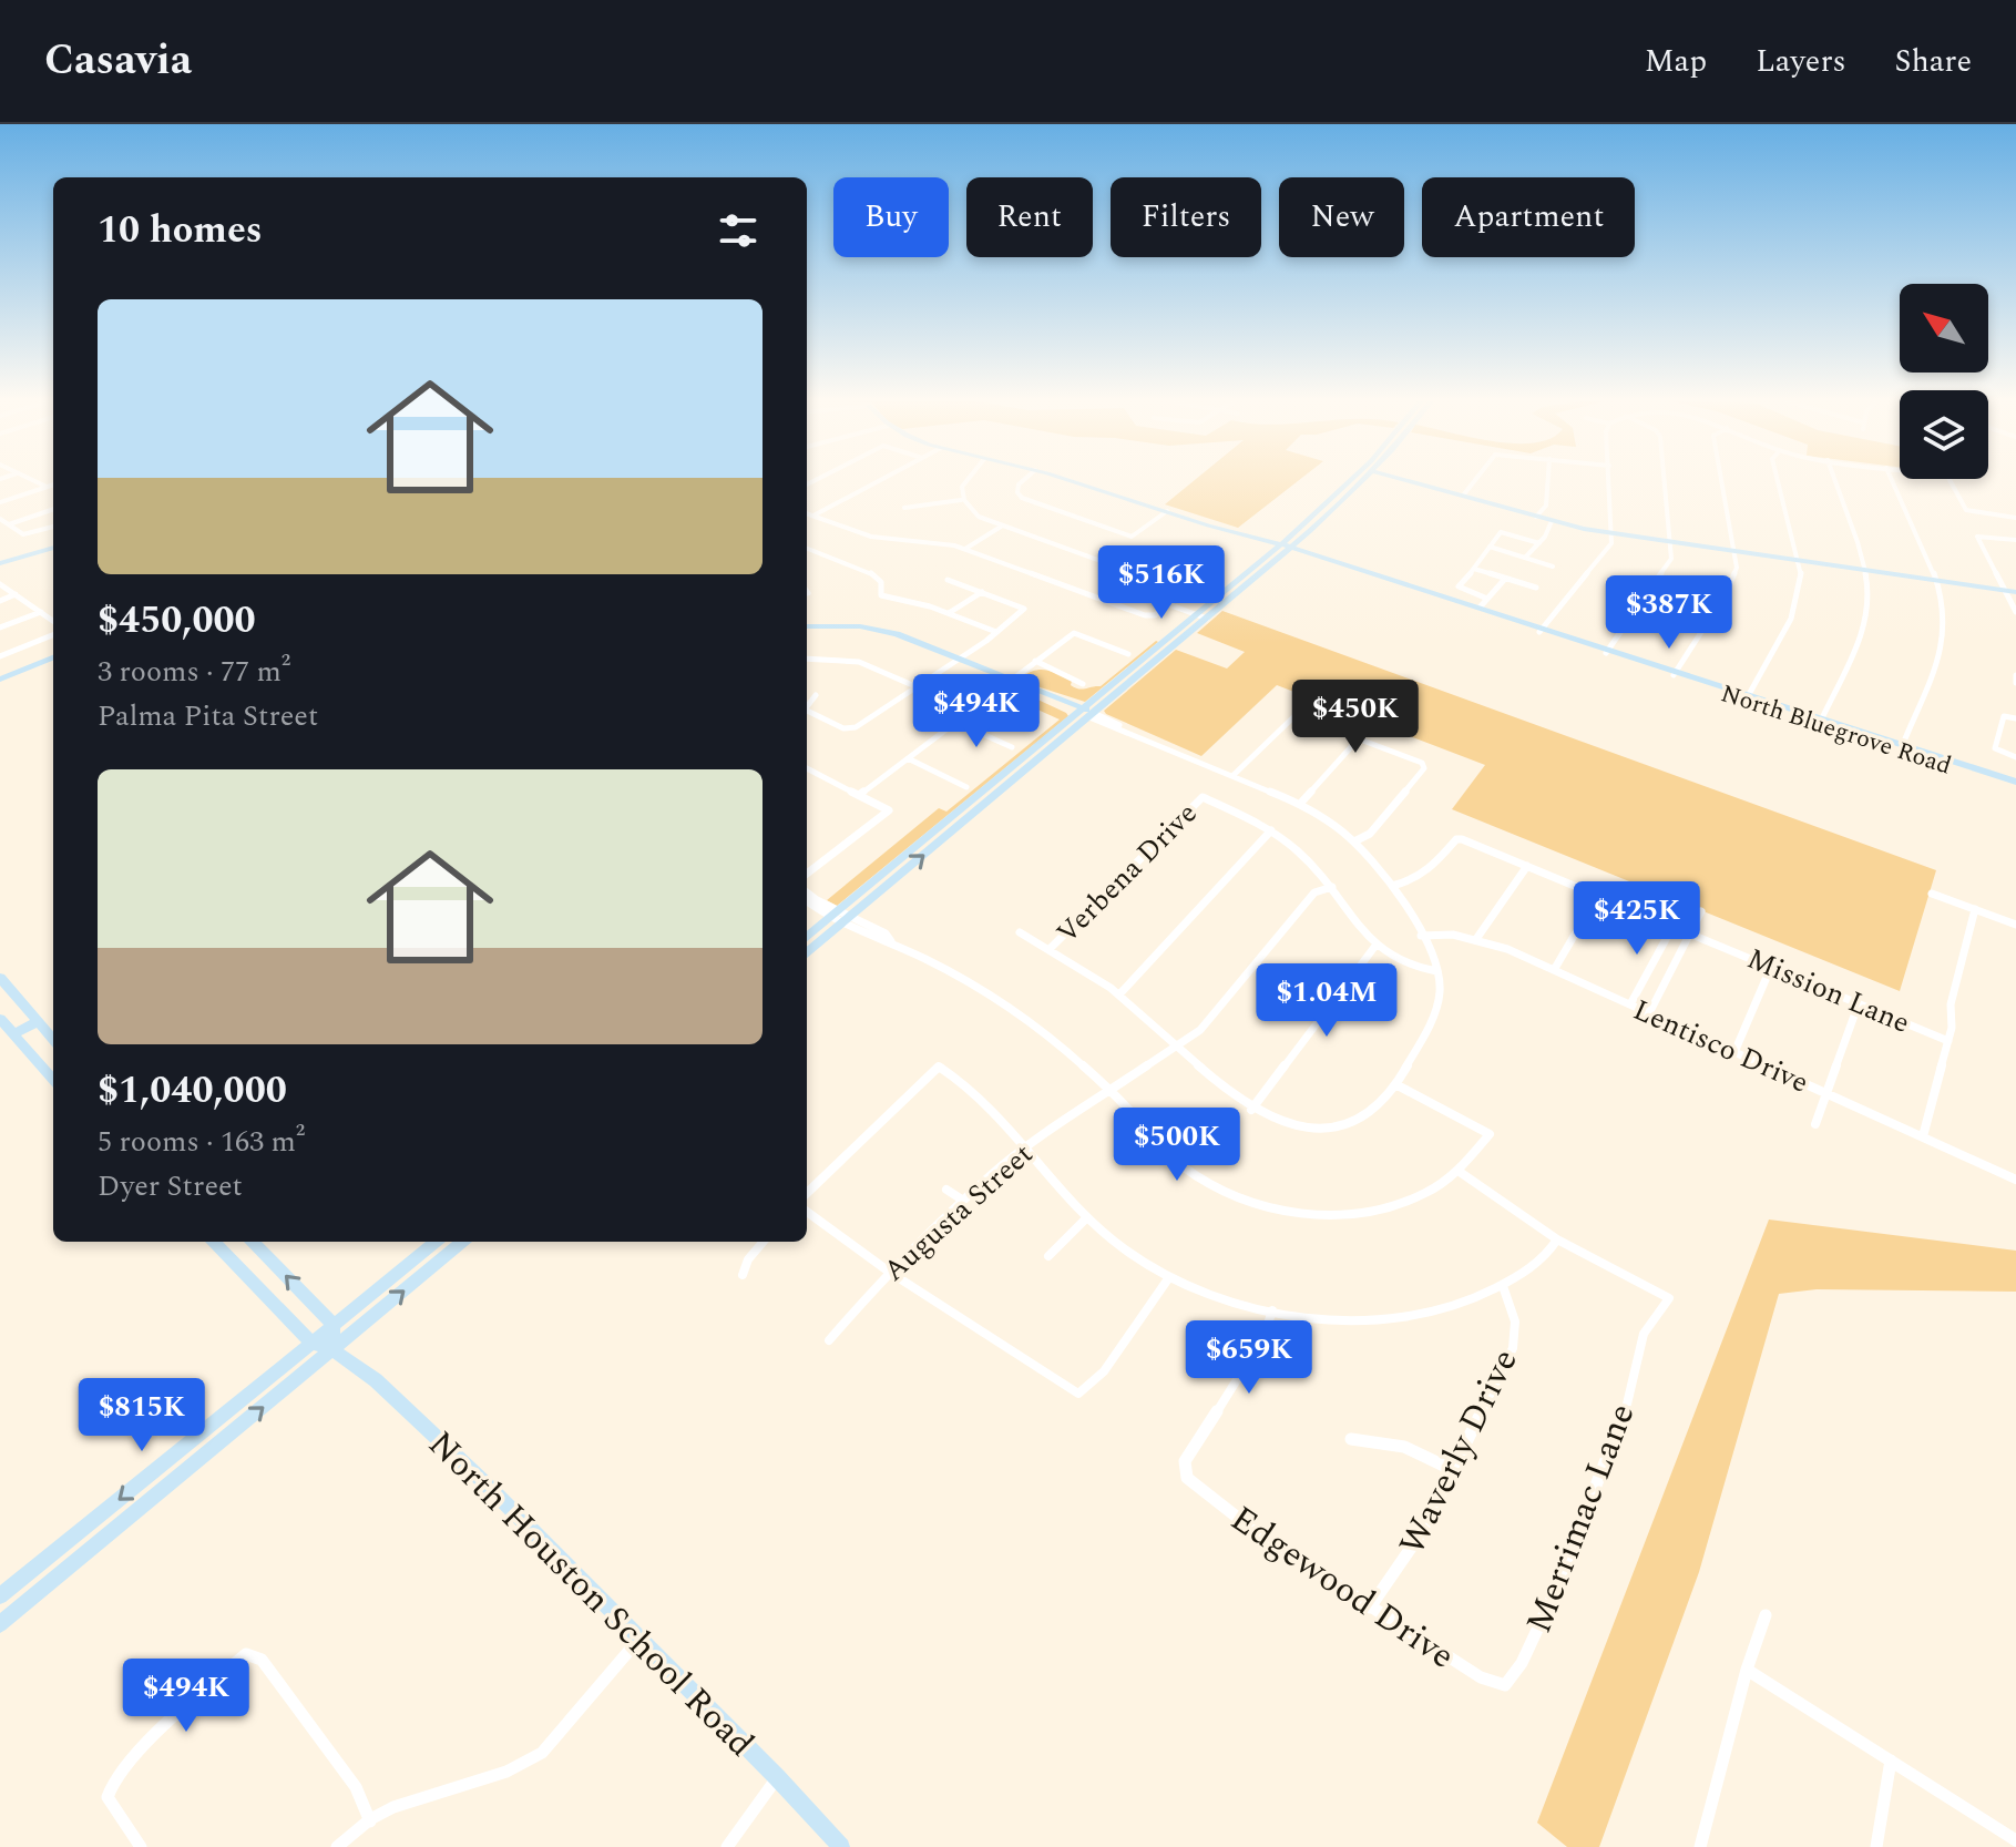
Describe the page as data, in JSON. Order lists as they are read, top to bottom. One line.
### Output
{"streets":{"main road":["North Bluegrove Road","North Houston School Road"],"street":["Verbena Drive","Mission Lane","Lentisco Drive","Augusta Street","Waverly Drive","Merrimac Lane","Edgewood Drive"]},"crossings":[["Waverly Drive","Edgewood Drive"],["Merrimac Lane","Edgewood Drive"]],"north":"top left","page":{"header":"Casavia","nav":["Map","Layers","Share"],"chip":["Buy","Rent","Filters","New","Apartment"],"heading":"10 homes","list":[{"name":"$450,000","note":"3 rooms · 77 m² · Palma Pita Street"},{"name":"$1,040,000","note":"5 rooms · 163 m² · Dyer Street"}],"price":["$516K","$387K","$494K","$450K","$425K","$1.04M","$500K","$659K","$815K","$494K"]}}
